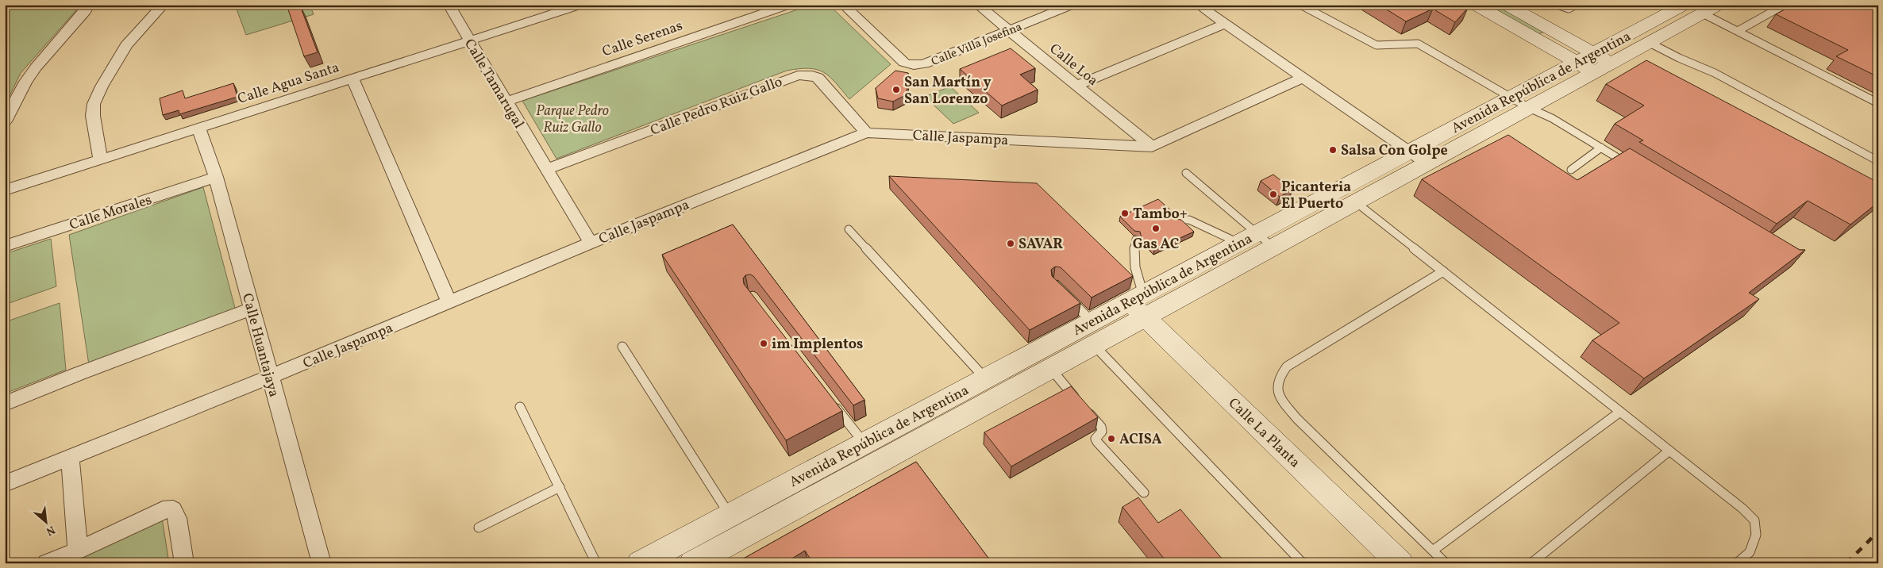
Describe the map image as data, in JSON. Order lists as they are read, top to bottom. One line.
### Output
{"streets":{"main road":["Avenida República de Argentina","Calle La Planta"],"street":["Calle Serenas","Calle Villa Josefina","Calle Loa","Calle Agua Santa","Calle Tamarugal","Calle Pedro Ruiz Gallo","Calle Jaspampa","Calle Morales","Calle Huantajaya"]},"crossings":[["Calle Serenas","Calle Tamarugal"],["Calle Villa Josefina","Calle Loa"],["Calle Loa","Calle Jaspampa"],["Avenida República de Argentina","Calle La Planta"],["Calle Agua Santa","Calle Tamarugal"],["Calle Agua Santa","Calle Huantajaya"],["Calle Tamarugal","Calle Pedro Ruiz Gallo"],["Calle Tamarugal","Calle Jaspampa"],["Calle Pedro Ruiz Gallo","Calle Jaspampa"],["Calle Jaspampa","Calle Huantajaya"],["Calle Morales","Calle Huantajaya"]],"parks":["Parque Pedro Ruiz Gallo"],"places":["San Martín y San Lorenzo","Salsa Con Golpe","Picanteria El Puerto","Tambo+","Gas AC","SAVAR","im Implentos","ACISA"],"north":"bottom right"}
